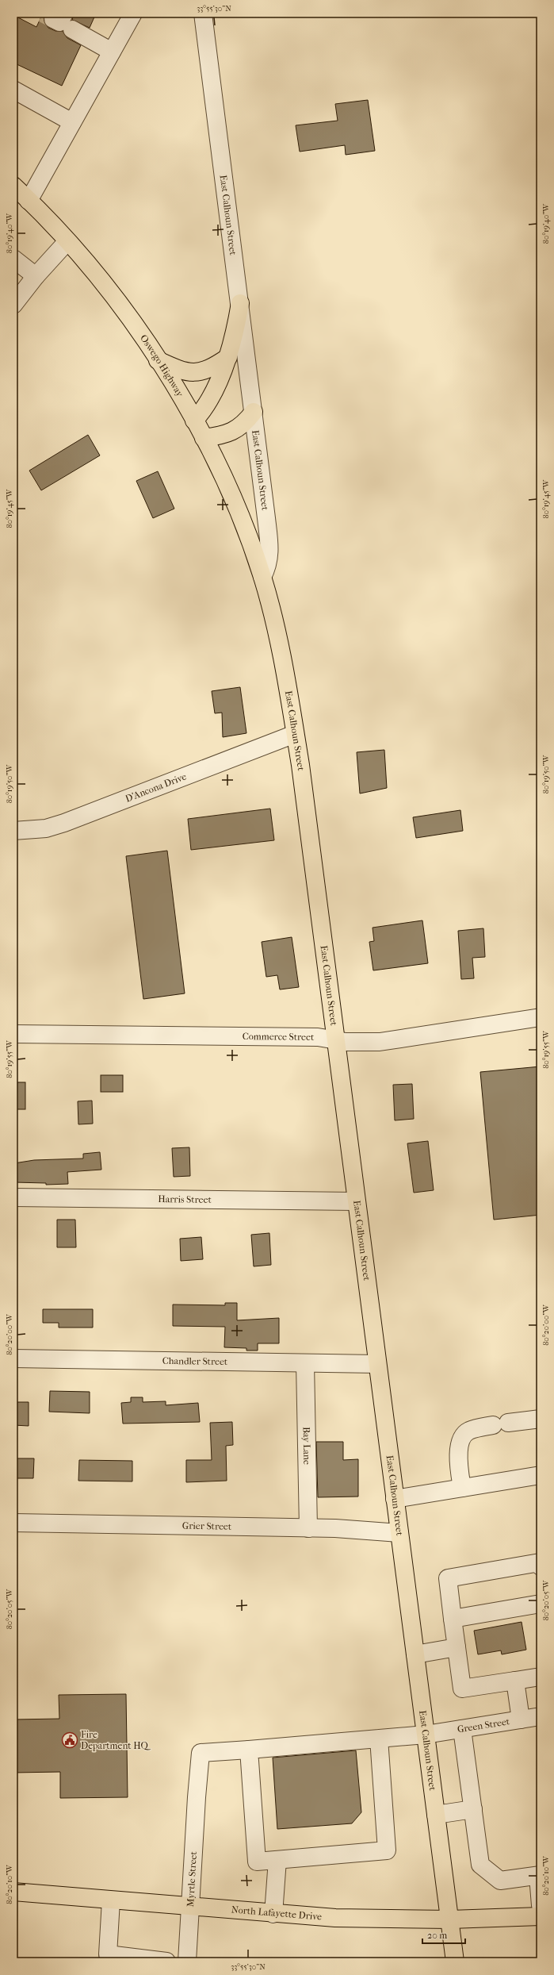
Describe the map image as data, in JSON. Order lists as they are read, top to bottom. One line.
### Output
{"streets":{"main road":["East Calhoun Street","Oswego Highway","North Lafayette Drive"],"street":["D'Ancona Drive","Commerce Street","Harris Street","Chandler Street","Bay Lane","Grier Street","Green Street","Myrtle Street"]},"crossings":[["East Calhoun Street","Oswego Highway"],["East Calhoun Street","D'Ancona Drive"],["East Calhoun Street","Commerce Street"],["East Calhoun Street","Harris Street"],["East Calhoun Street","Chandler Street"],["East Calhoun Street","Grier Street"],["East Calhoun Street","Green Street"],["East Calhoun Street","North Lafayette Drive"],["Chandler Street","Bay Lane"],["Bay Lane","Grier Street"],["Green Street","Myrtle Street"],["Myrtle Street","North Lafayette Drive"]],"places":{"public building":["Fire Department HQ"]},"scale_bar":"20 m","coordinates":["33°55'30\"N","80°19'40\"W","80°19'45\"W","80°19'50\"W","80°19'55\"W","80°20'00\"W","80°20'05\"W","80°20'10\"W"]}
